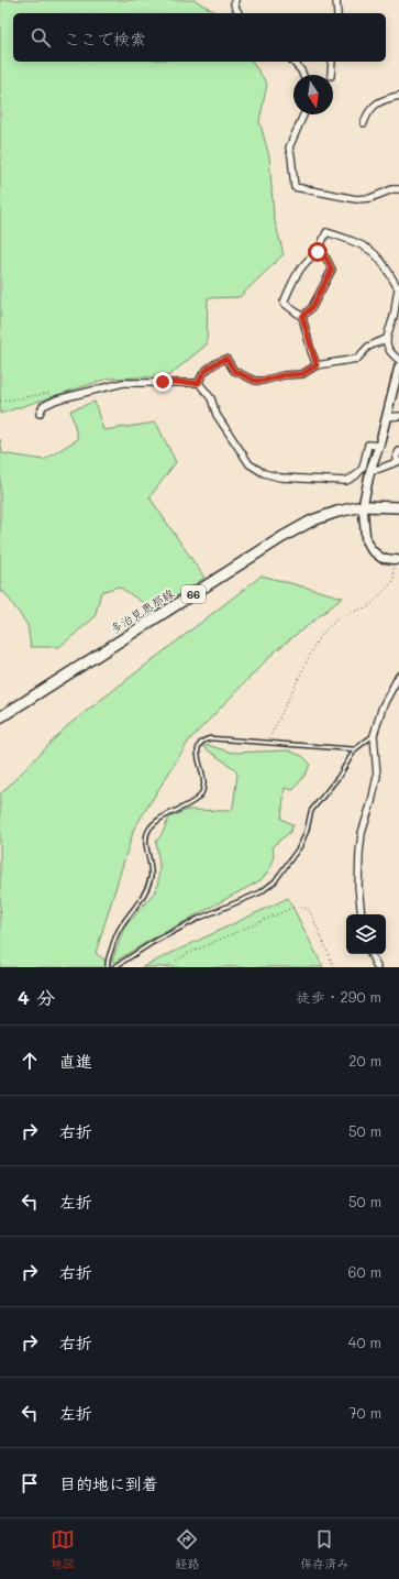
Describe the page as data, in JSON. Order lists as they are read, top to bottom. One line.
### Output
{"streets":{"main road":["66","多治見恵那線"]},"north":"bottom","page":{"search":"ここで検索","heading":["4 分","徒歩 · 290 m"],"list":[["直進","20 m"],["右折","50 m"],["左折","50 m"],["右折","60 m"],["右折","40 m"],["左折","70 m"],"目的地に到着"],"nav":["地図","経路","保存済み"]}}
